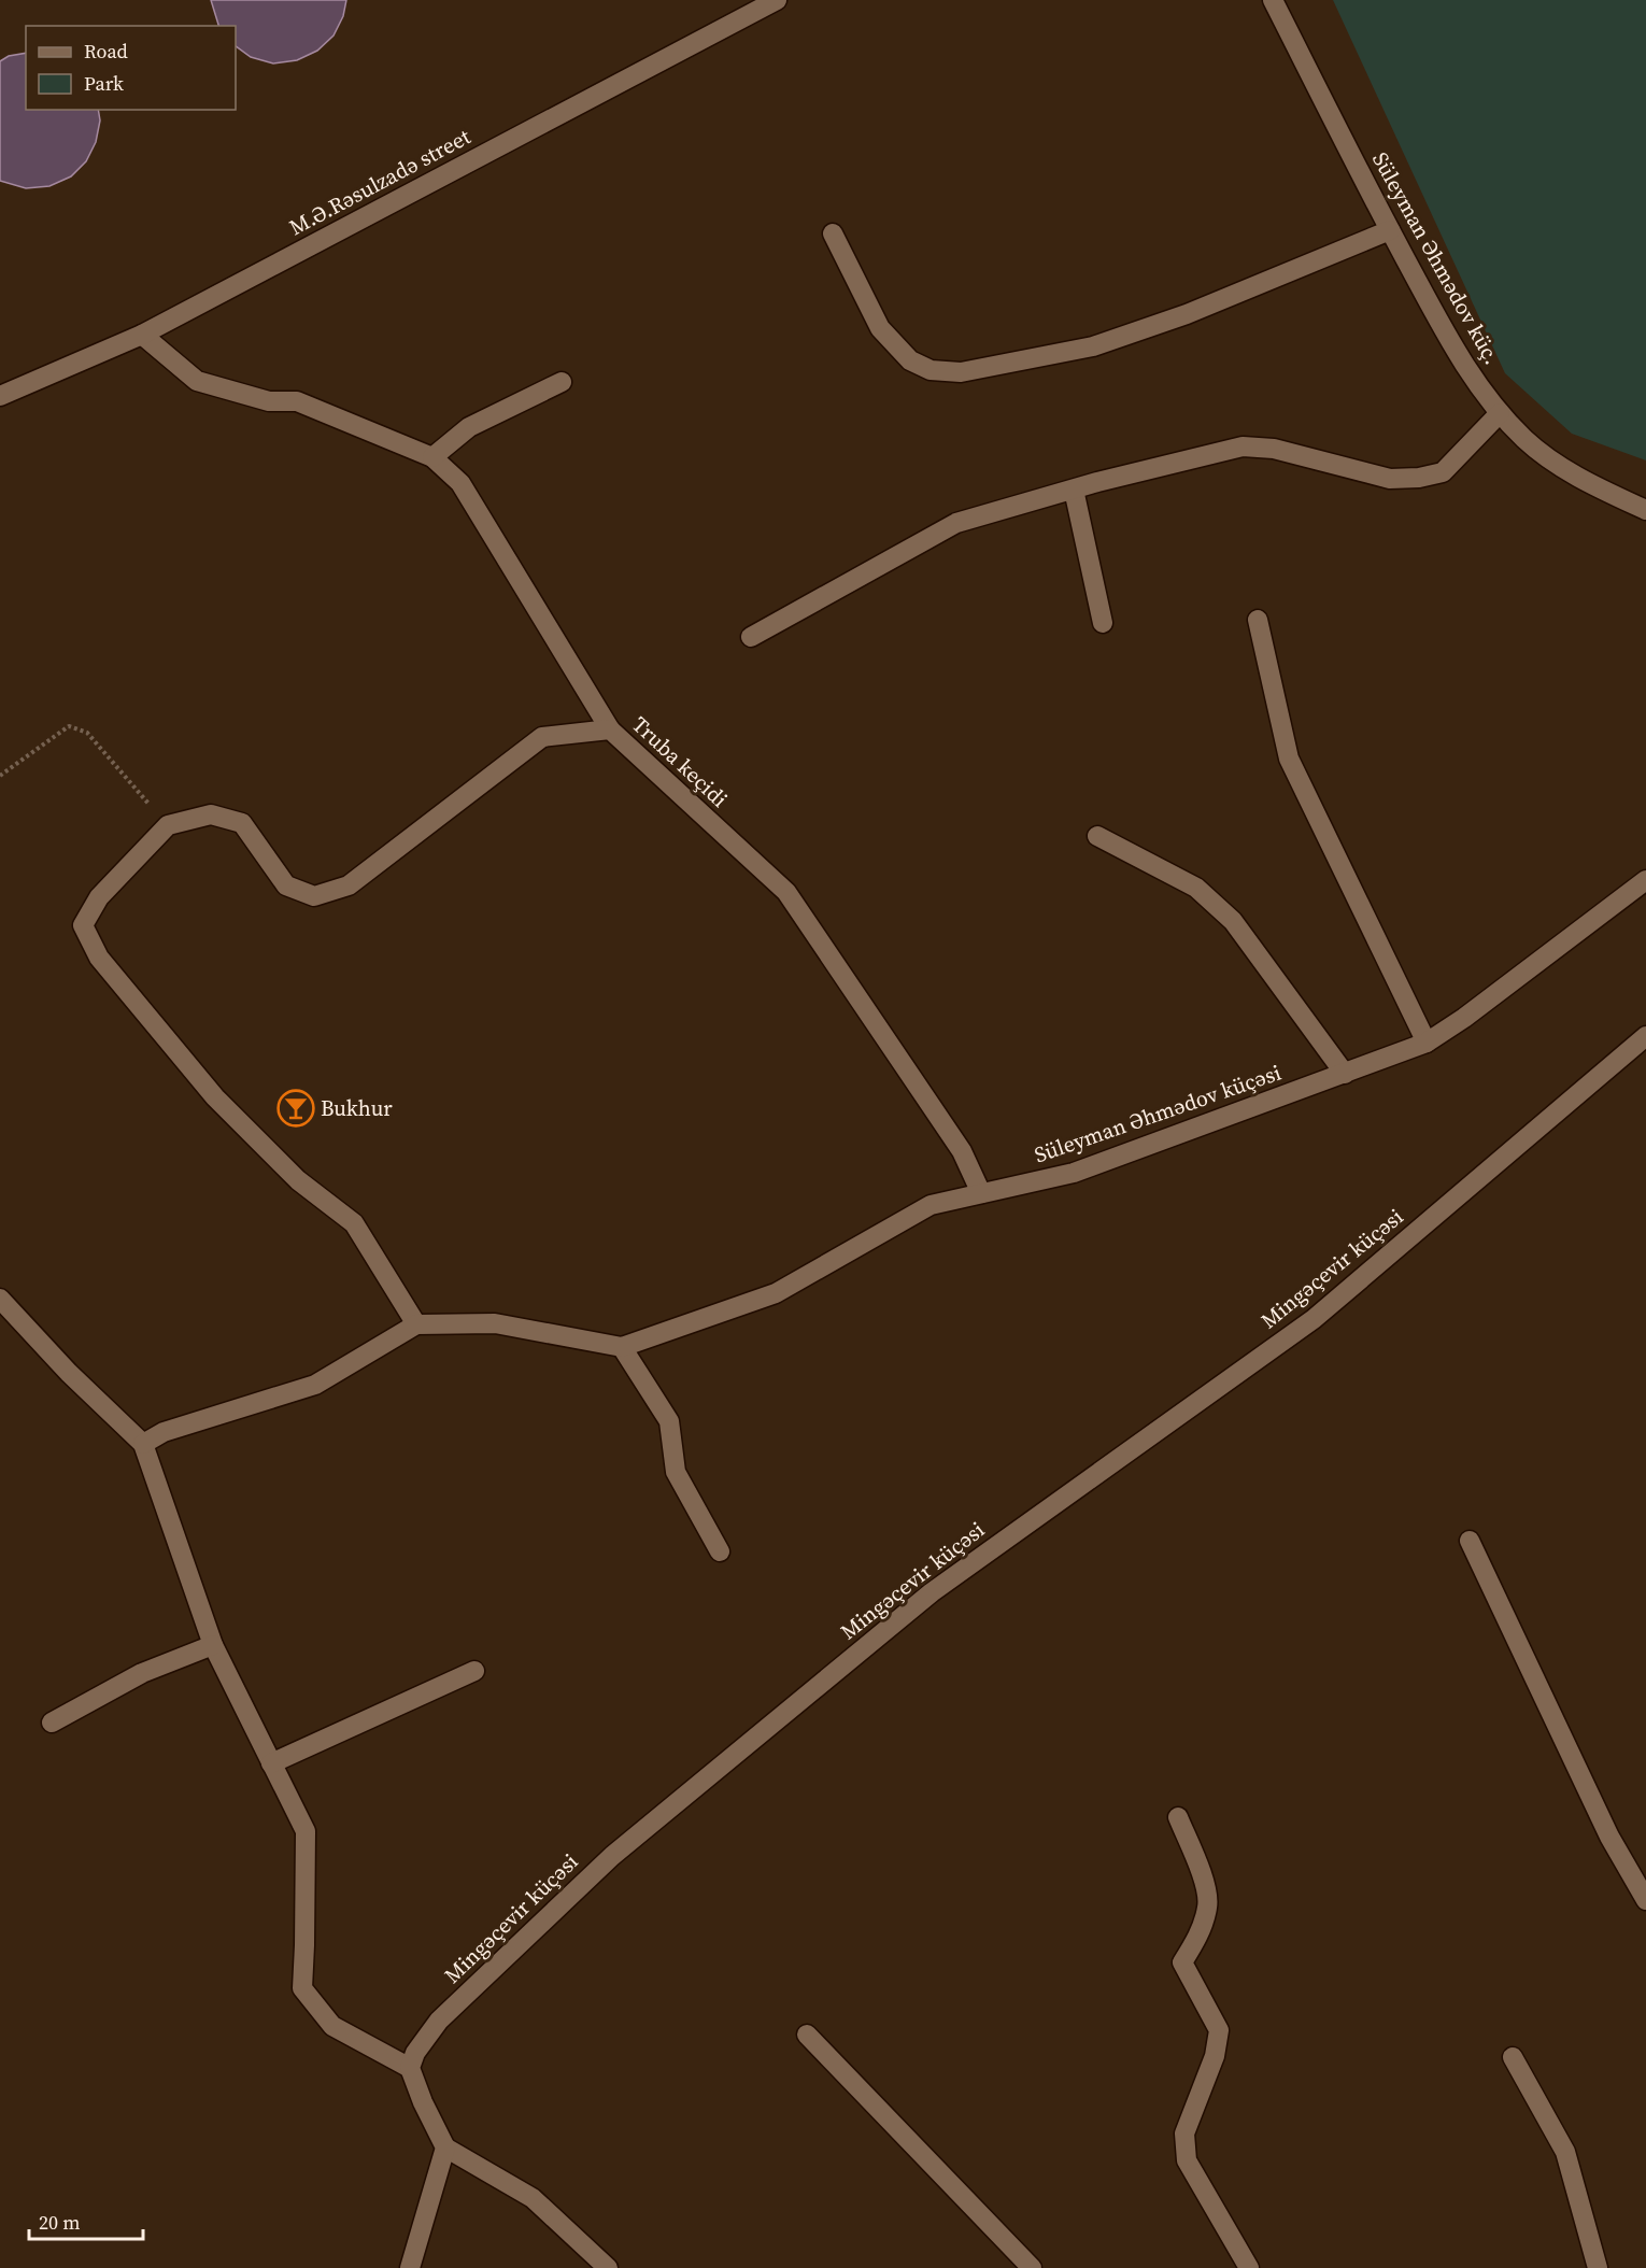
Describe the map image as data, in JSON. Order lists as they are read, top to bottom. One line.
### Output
{"streets":{"street":["M.Ə.Rəsulzadə street","Süleyman Əhmədov küç.","Truba keçidi","Süleyman Əhmədov küçəsi","Mingəçevir küçəsi"]},"crossings":[["Truba keçidi","Süleyman Əhmədov küçəsi"]],"places":{"bar":["Bukhur"]},"legend":["Road","Park"],"scale_bar":"20 m"}
